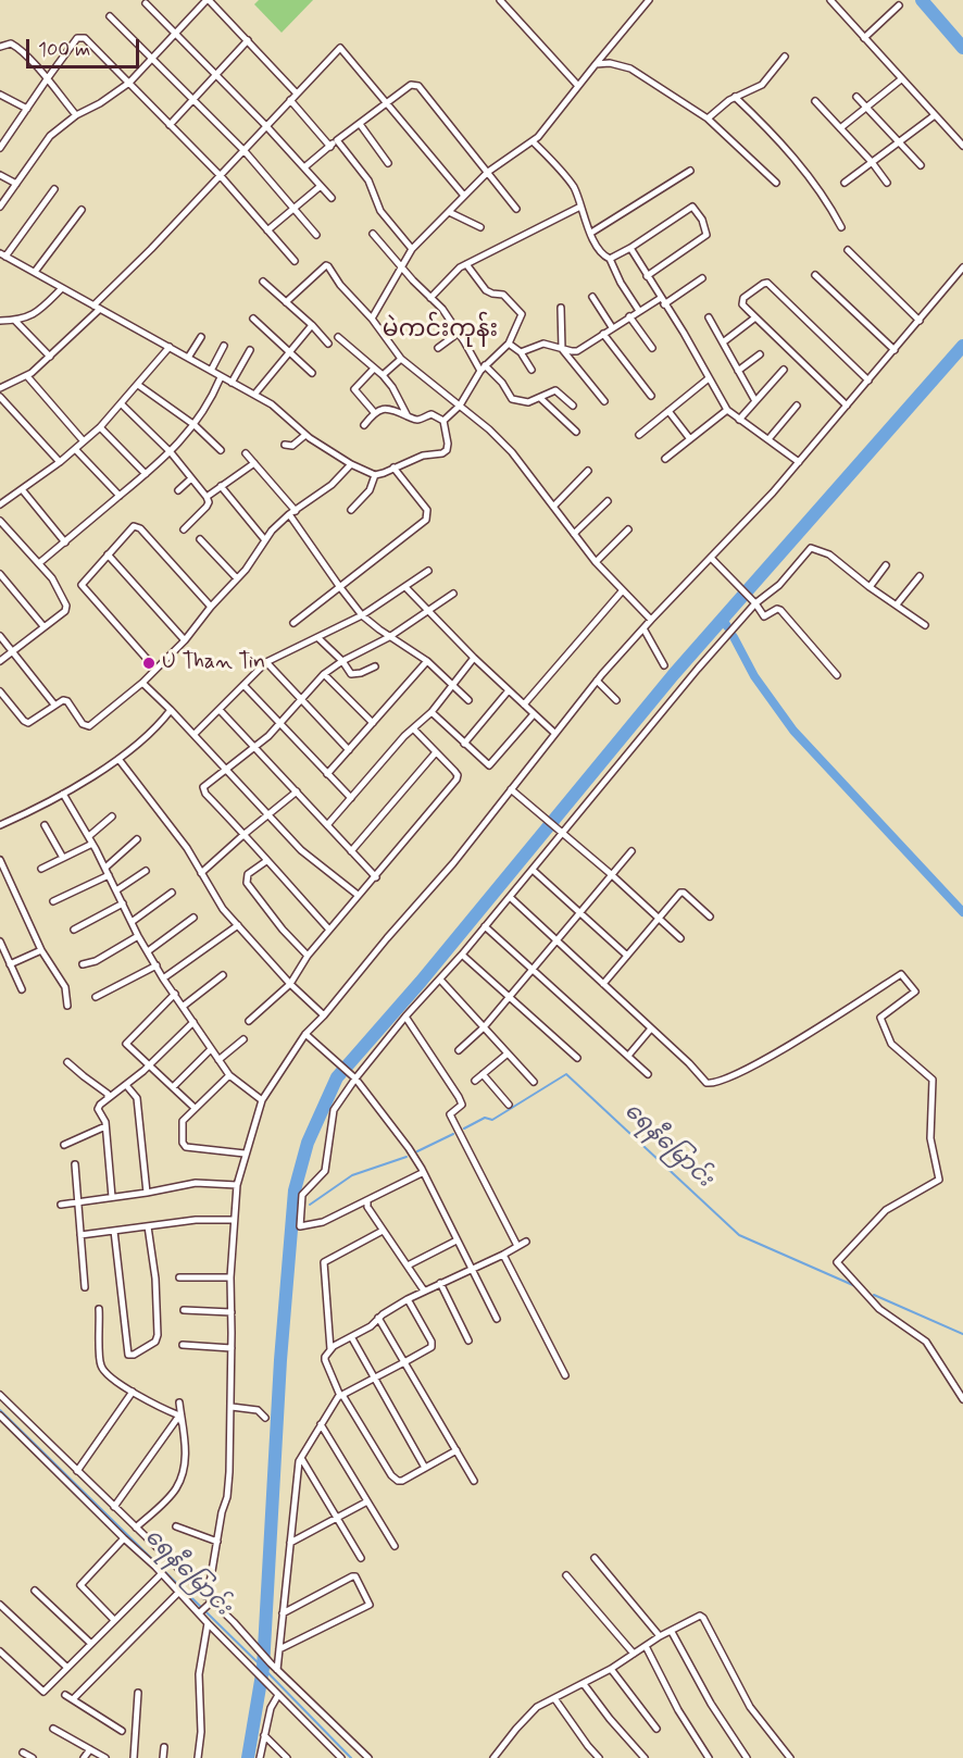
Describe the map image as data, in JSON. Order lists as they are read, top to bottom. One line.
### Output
{"districts":["မဲကင်းကုန်း"],"water":["ရေနီမြောင်း"],"places":["U Than Tin"],"scale_bar":"100 m"}
